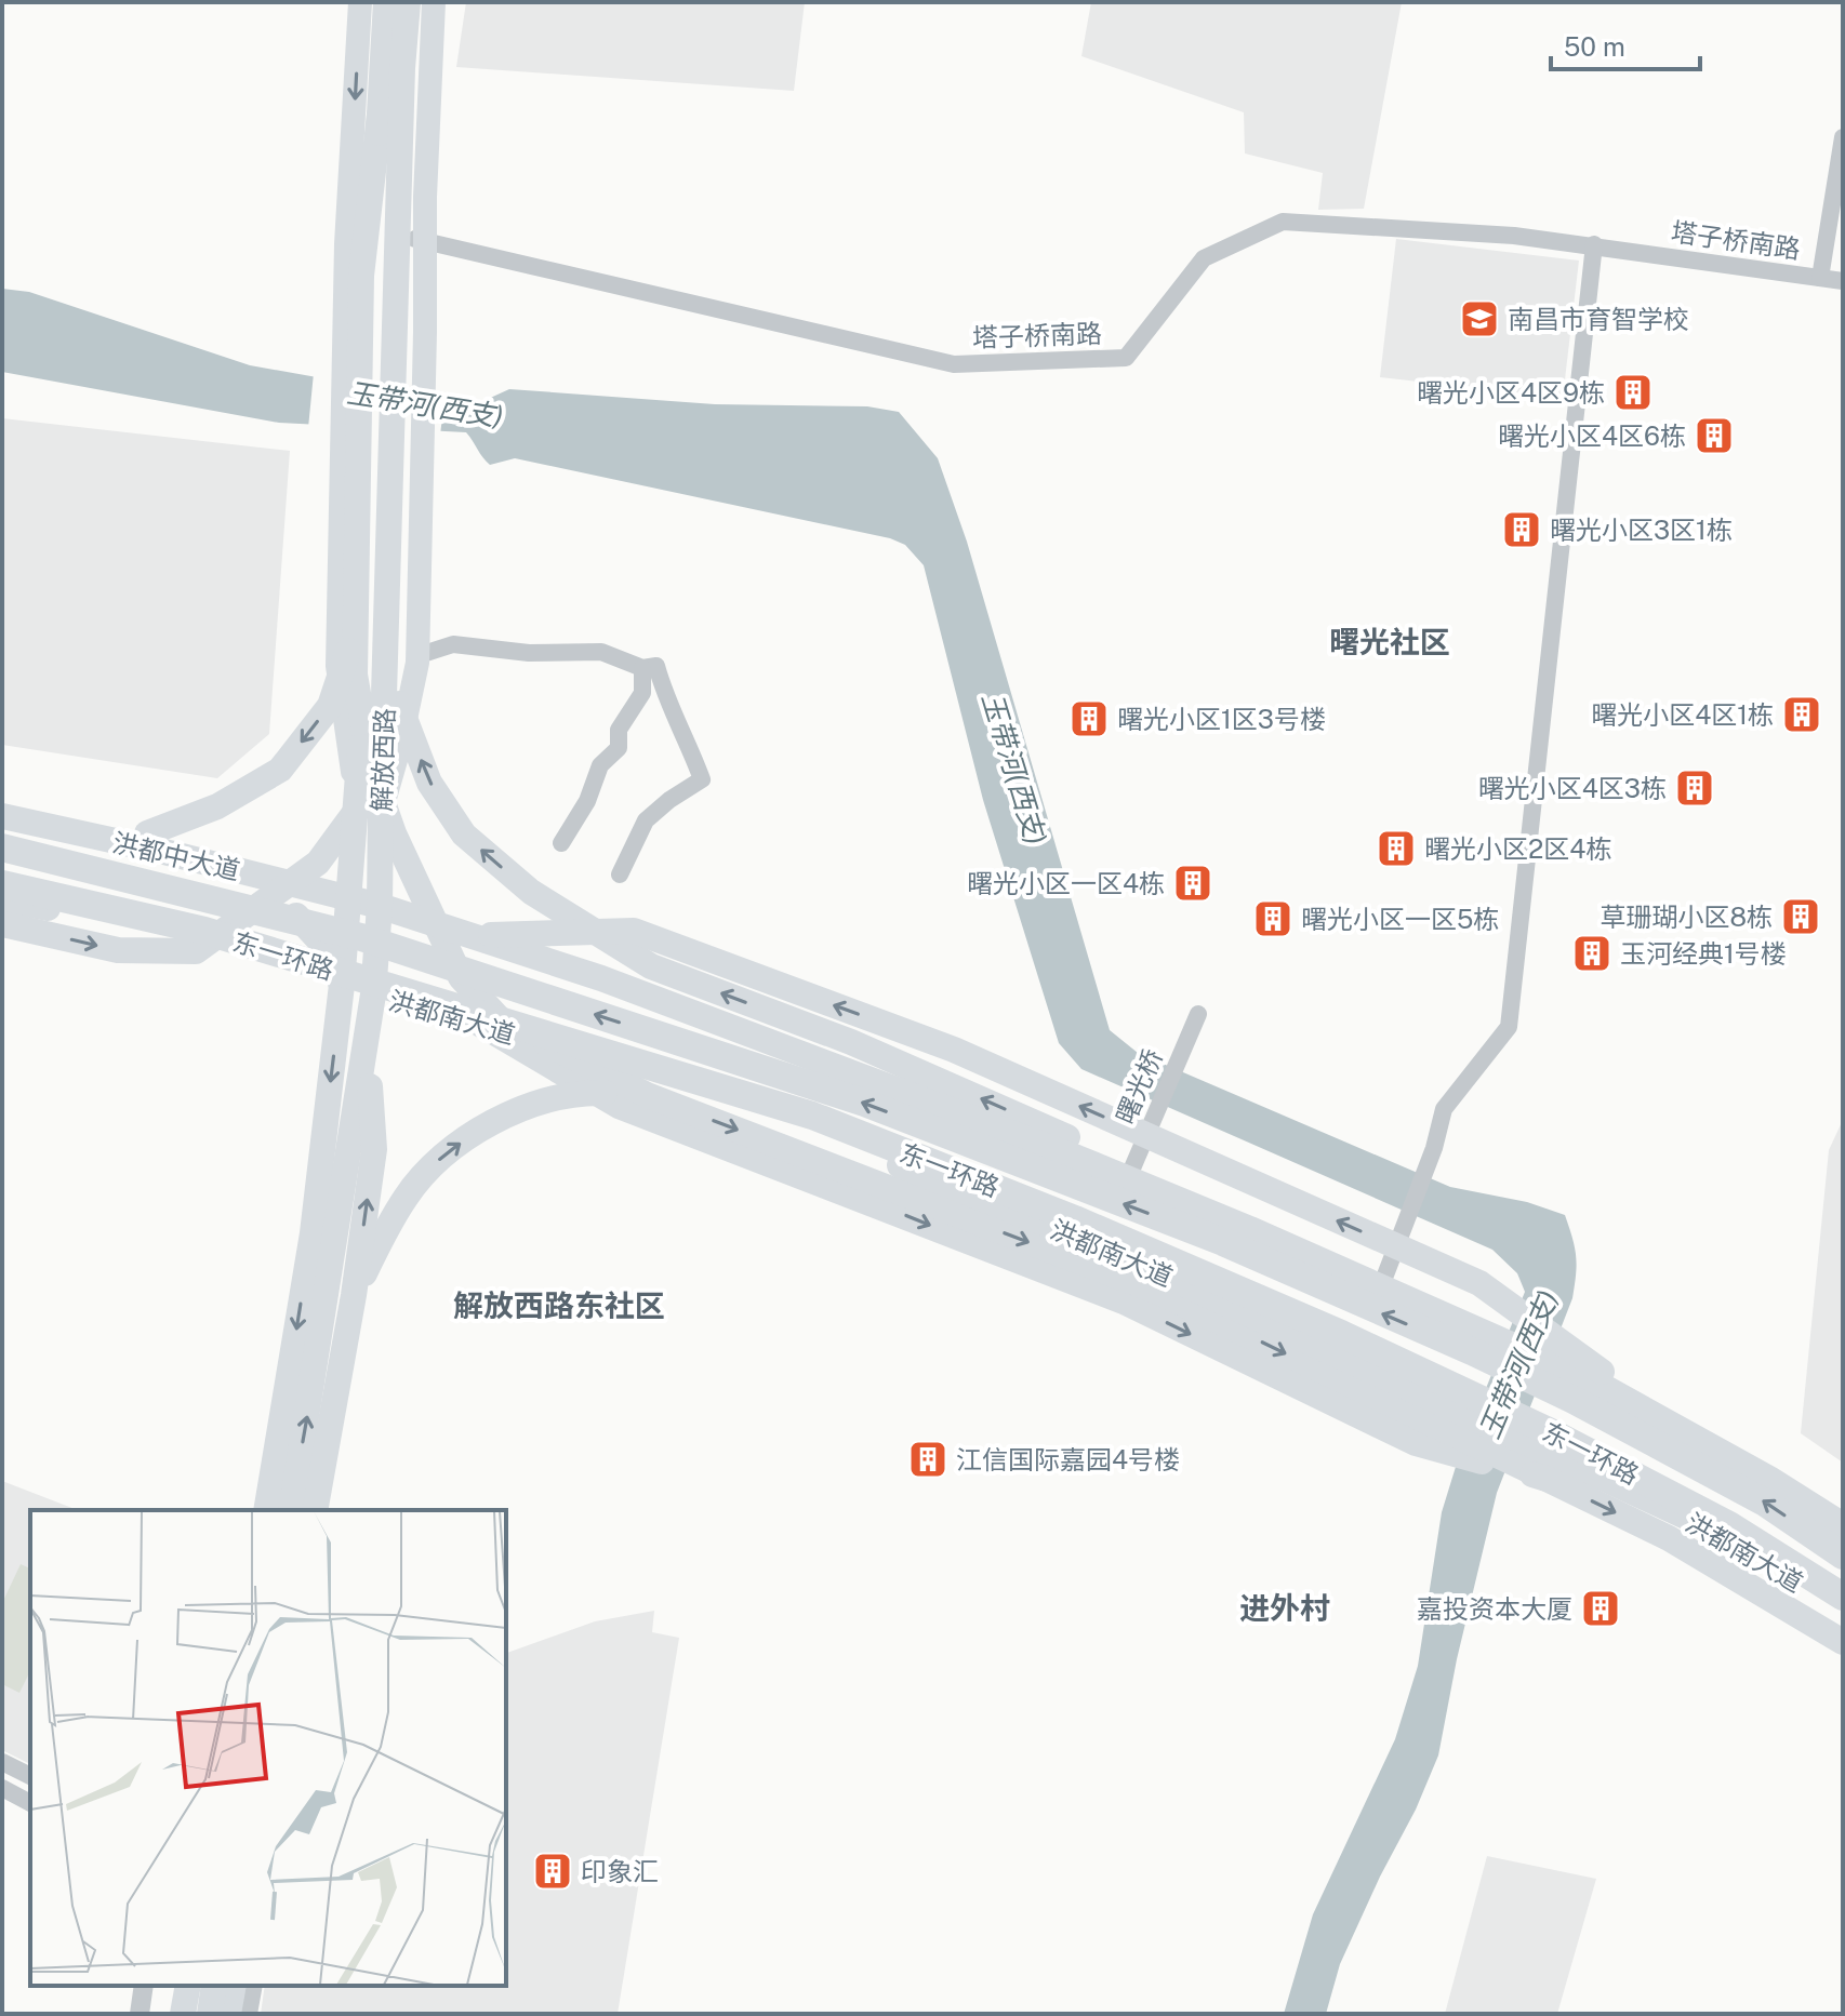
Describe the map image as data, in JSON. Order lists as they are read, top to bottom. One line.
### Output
{"streets":{"highway":["东一环路"],"main road":["解放西路","洪都中大道","洪都南大道"],"street":["塔子桥南路","曙光桥"]},"crossings":[["塔子桥南路","解放西路"],["解放西路","洪都中大道"],["解放西路","洪都南大道"]],"districts":["曙光社区","解放西路东社区","进外村"],"water":["玉带河(西支)"],"places":{"school or university":["南昌市育智学校"],"building":["曙光小区4区9栋","曙光小区4区6栋","曙光小区3区1栋","曙光小区4区1栋","曙光小区1区3号楼","曙光小区4区3栋","曙光小区2区4栋","曙光小区一区4栋","草珊瑚小区8栋","曙光小区一区5栋","玉河经典1号楼","江信国际嘉园4号楼","嘉投资本大厦","印象汇"]},"scale_bar":"50 m"}
